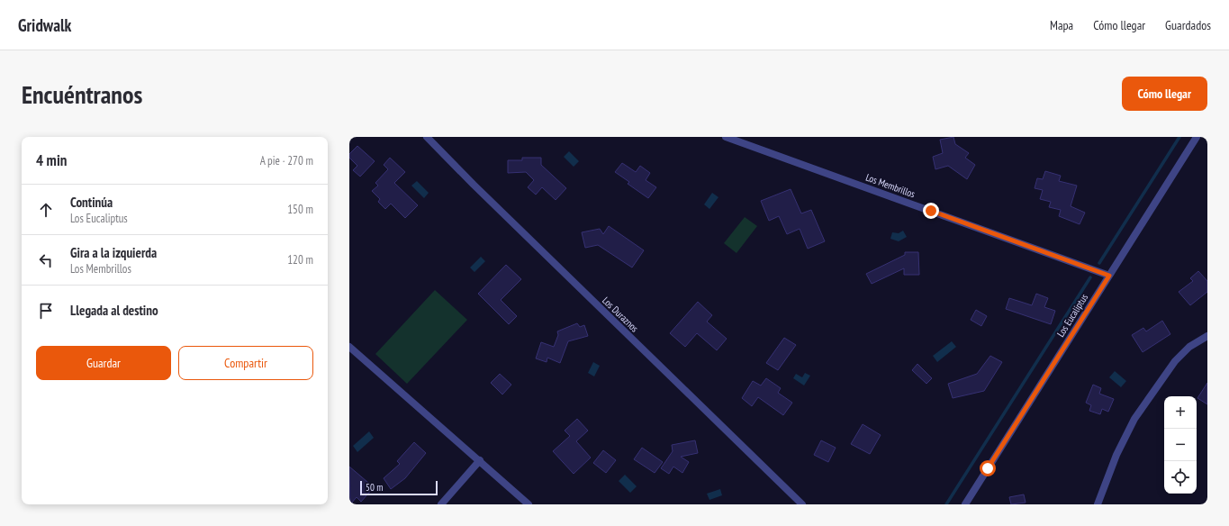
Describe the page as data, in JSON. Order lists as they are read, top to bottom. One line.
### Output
{"streets":{"street":["Los Membrillos","Los Duraznos","Los Eucaliptus"]},"crossings":[["Los Membrillos","Los Eucaliptus"]],"scale_bar":"50 m","page":{"header":"Gridwalk","nav":["Mapa","Cómo llegar","Guardados"],"buttons":["Cómo llegar",["Guardar","Compartir"]],"title":"Encuéntranos","heading":["4 min","A pie · 270 m"],"list":[["Continúa","Los Eucaliptus","150 m"],["Gira a la izquierda","Los Membrillos","120 m"],"Llegada al destino"],"map_buttons":["+","−"],"scale":"50 m"}}
